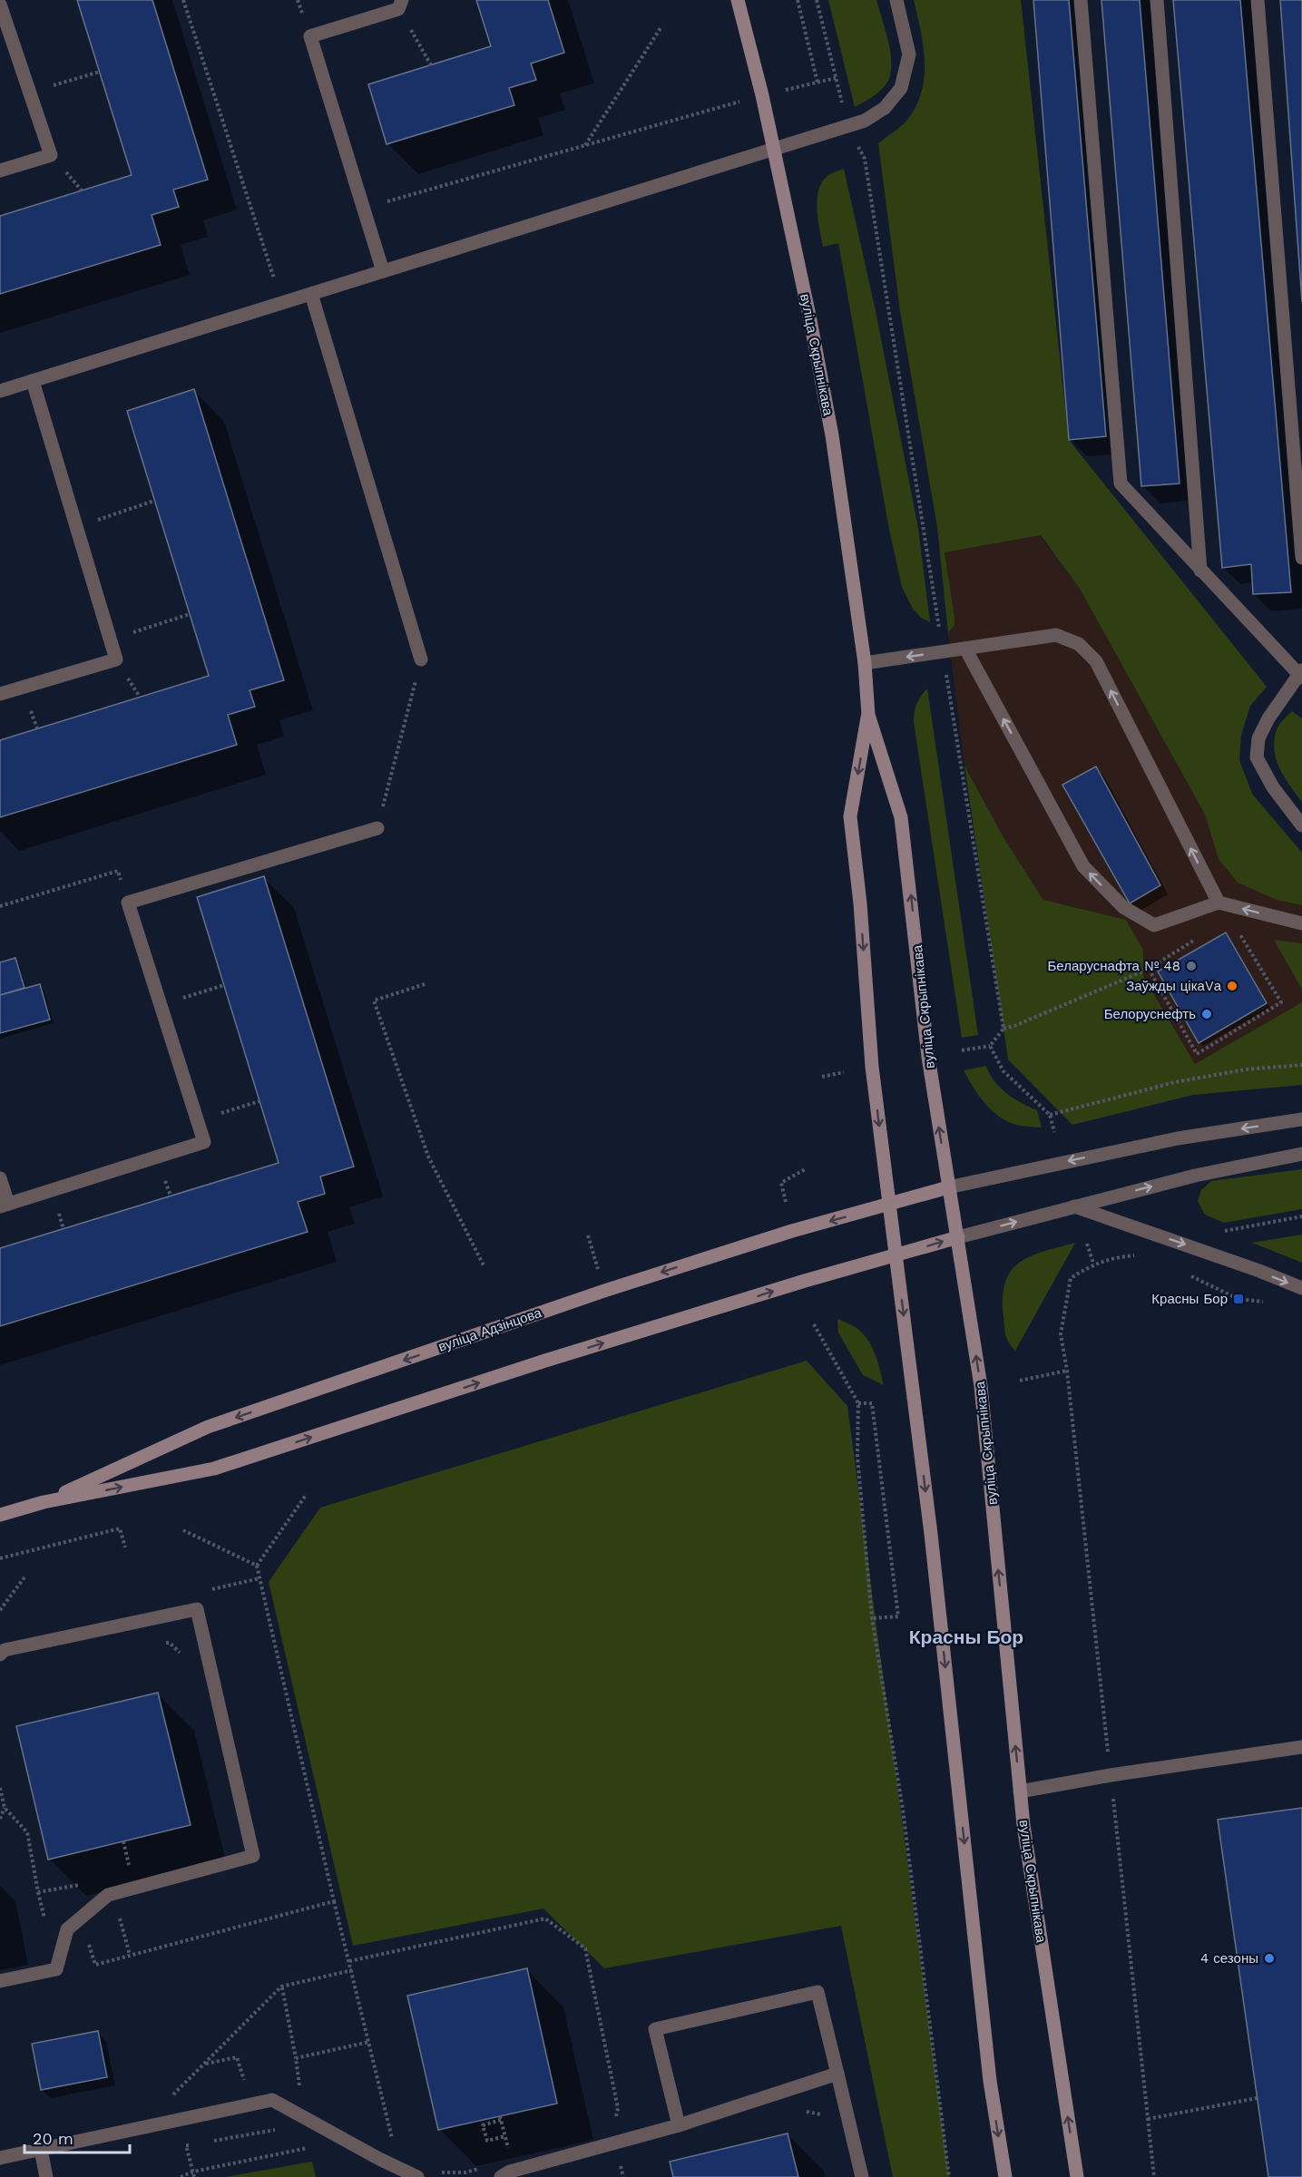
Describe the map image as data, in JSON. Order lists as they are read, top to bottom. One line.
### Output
{"streets":{"main road":["вуліца Скрыпнікава","вуліца Адзінцова"]},"crossings":[["вуліца Скрыпнікава","вуліца Адзінцова"]],"districts":["Красны Бор"],"places":{"other":["Беларуснафта № 48","Заўжды цікаVа","Белоруснефть","4 сезоны"],"transit":["Красны Бор"]},"scale_bar":"20 m"}
